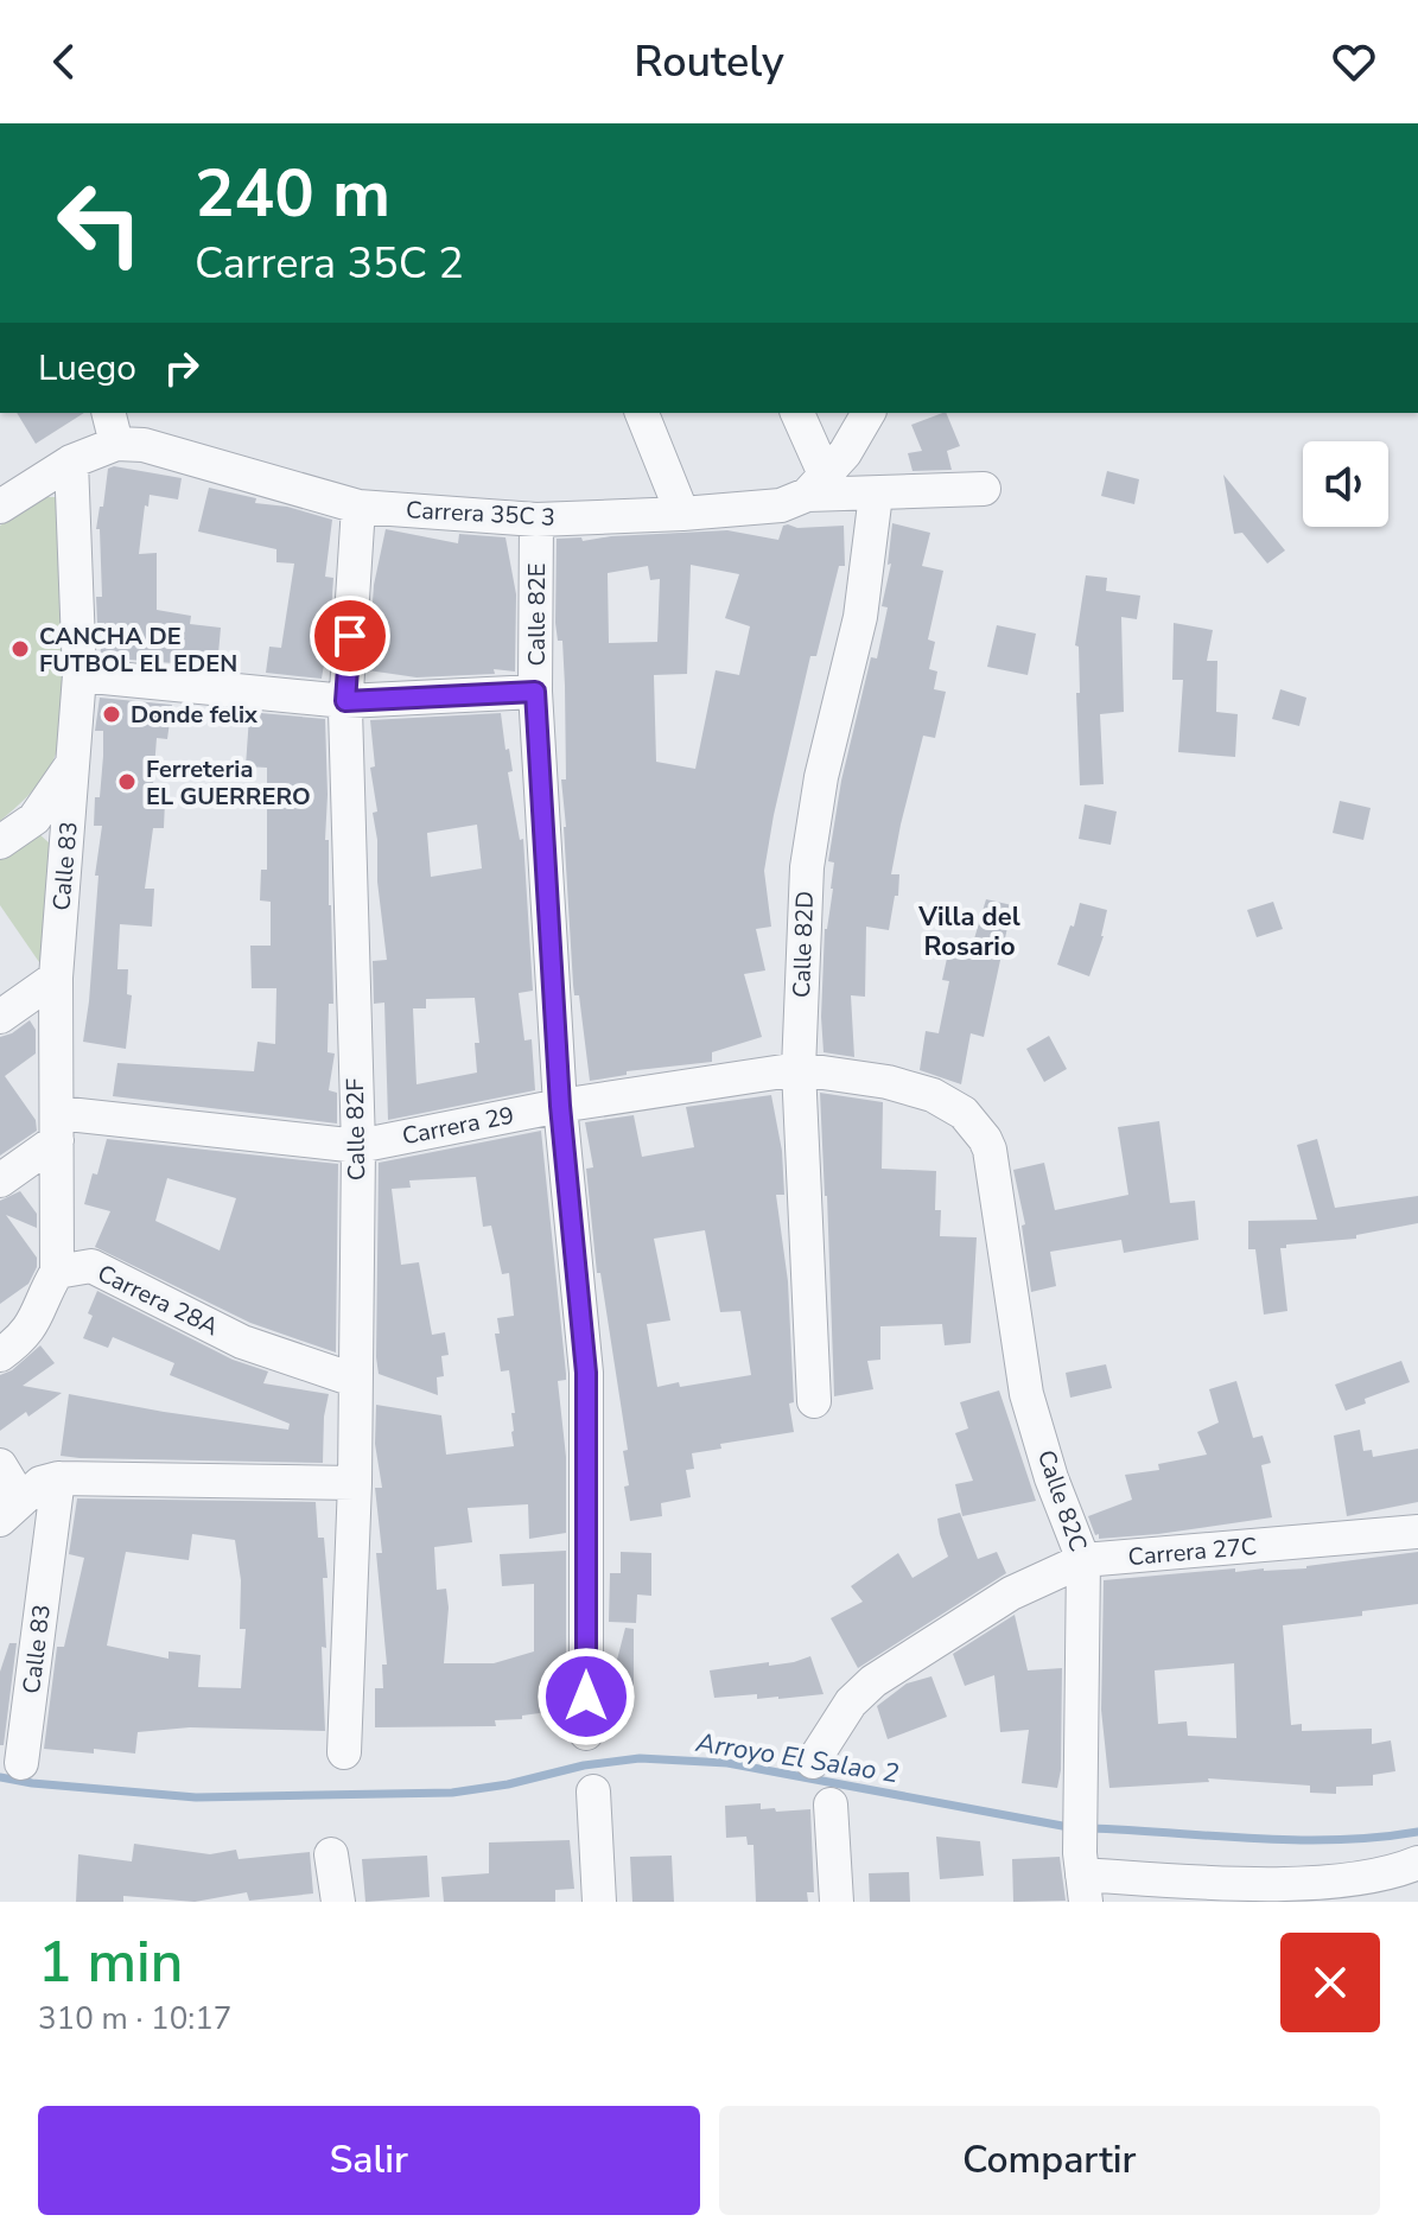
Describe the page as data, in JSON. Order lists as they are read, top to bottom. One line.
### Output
{"streets":{"street":["Carrera 35C 3","Calle 82E","Calle 83","Calle 82D","Carrera 29","Calle 82F","Carrera 28A","Calle 82C","Carrera 27C"]},"crossings":[["Carrera 35C 3","Calle 82E"],["Carrera 35C 3","Calle 83"],["Carrera 35C 3","Calle 82D"],["Carrera 35C 3","Calle 82F"],["Calle 82E","Carrera 29"],["Calle 83","Carrera 29"],["Calle 83","Carrera 28A"],["Calle 82D","Carrera 29"],["Carrera 29","Calle 82F"],["Carrera 29","Calle 82C"],["Calle 82F","Carrera 28A"],["Calle 82C","Carrera 27C"]],"districts":["Villa del Rosario"],"water":["Arroyo El Salao 2"],"places":["CANCHA DE FUTBOL EL EDEN","Donde felix","Ferreteria EL GUERRERO"],"page":{"header":"Routely","turn":["240 m","Carrera 35C 2"],"then":"Luego","heading":["1 min","310 m · 10:17"],"buttons":["Salir","Compartir"]}}
